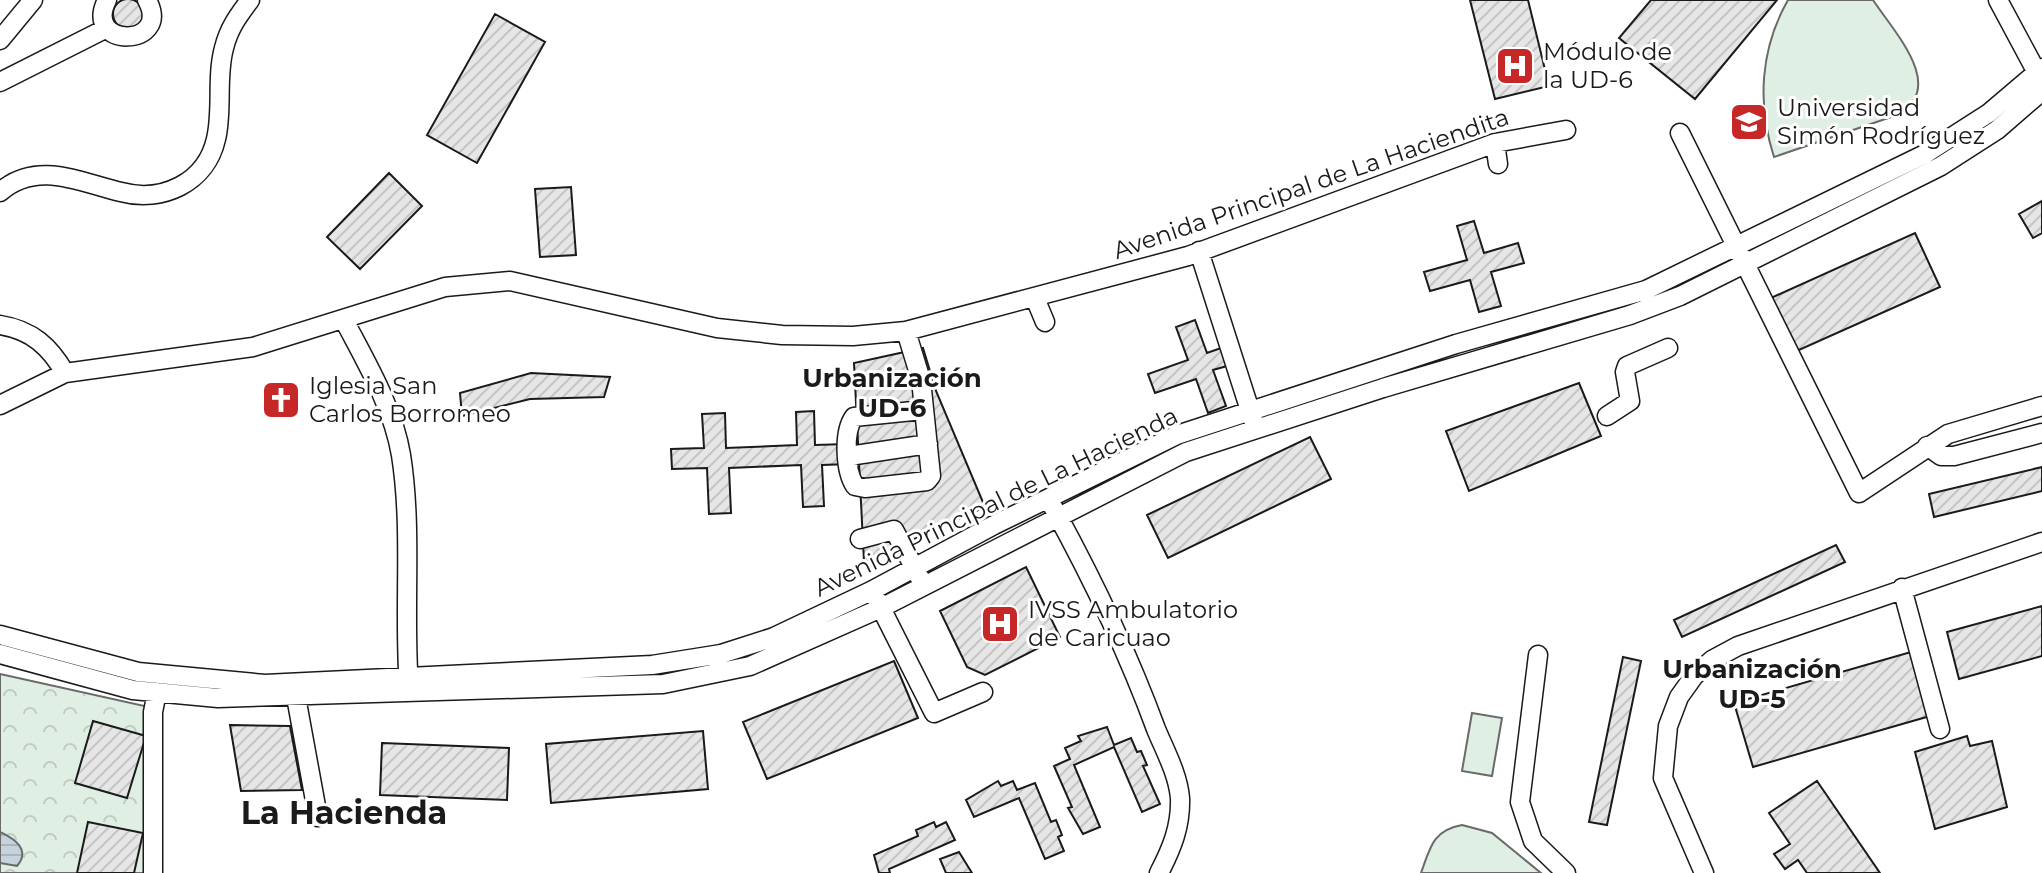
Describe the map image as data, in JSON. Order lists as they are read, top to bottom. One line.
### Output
{"streets":{"street":["Avenida Principal de La Haciendita","Avenida Principal de La Hacienda"]},"districts":["Urbanización UD-6","Urbanización UD-5","La Hacienda"],"places":{"hospital":["Módulo de la UD-6","IVSS Ambulatorio de Caricuao"],"school or university":["Universidad Simón Rodríguez"],"church":["Iglesia San Carlos Borromeo"]}}
